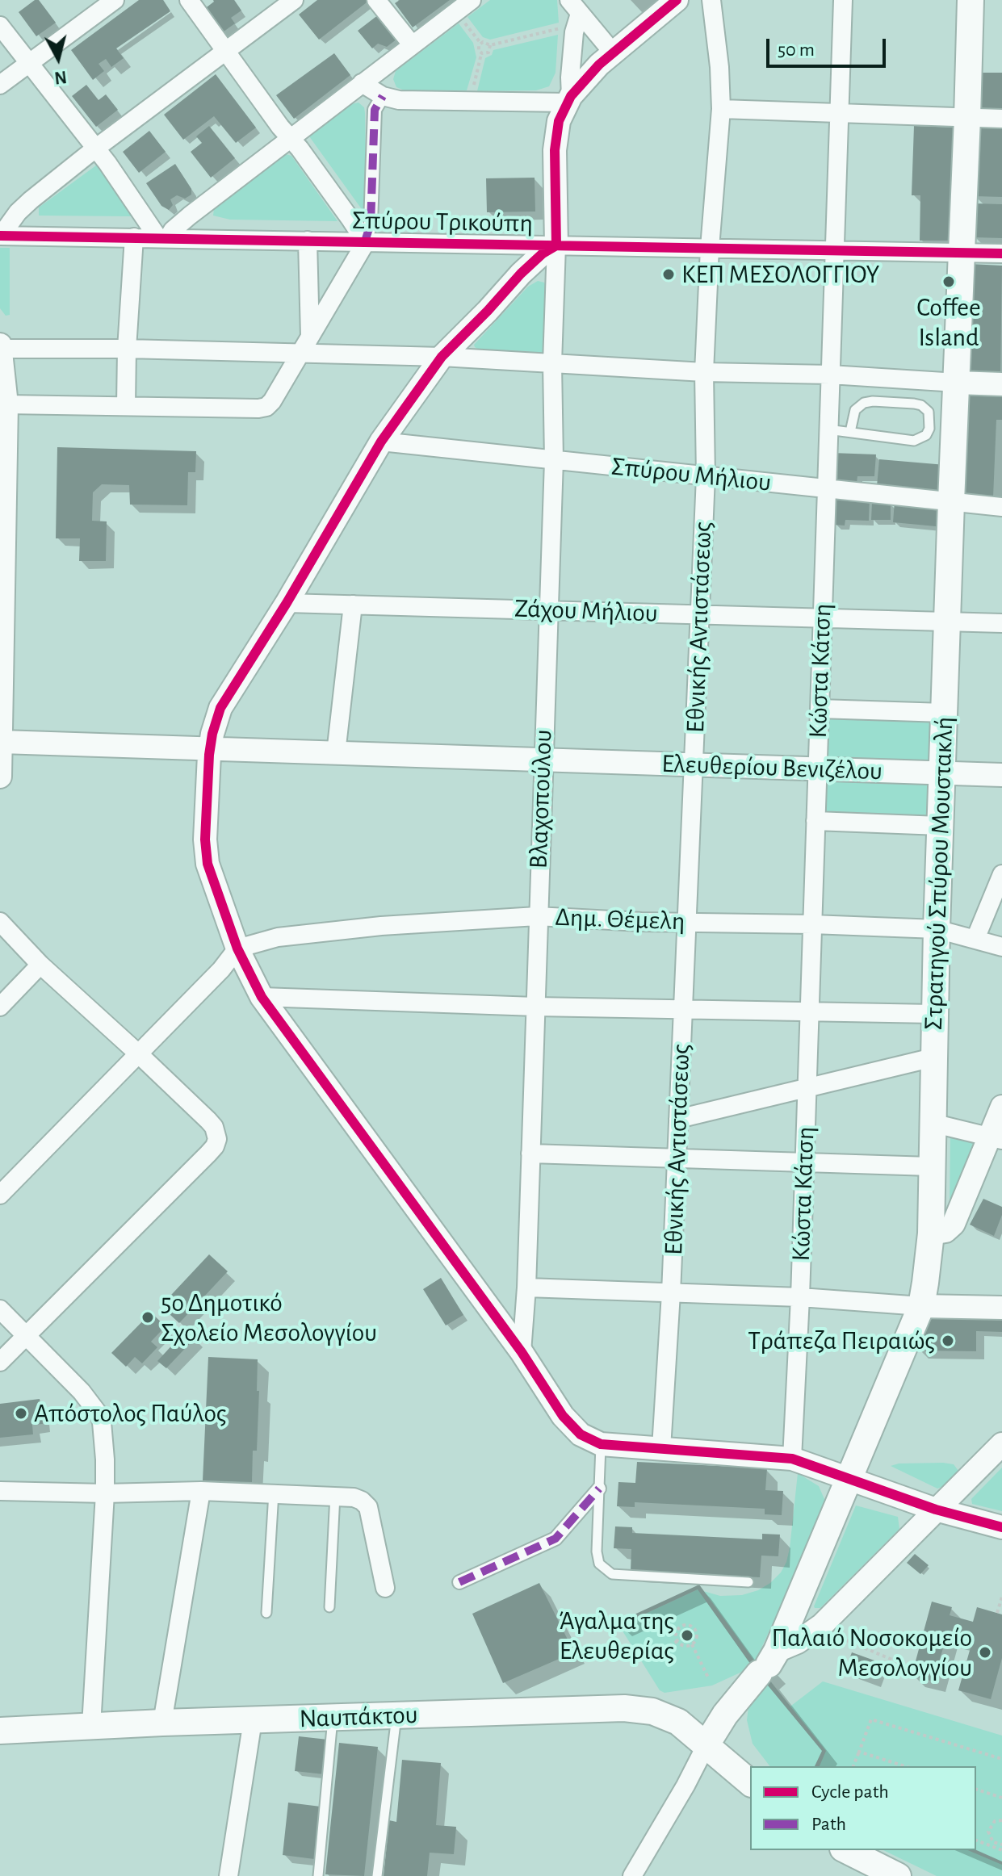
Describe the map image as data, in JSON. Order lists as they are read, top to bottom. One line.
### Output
{"streets":{"main road":["Στρατηγού Σπύρου Μουστακλή","Ναυπάκτου"],"street":["Σπύρου Τρικούπη","Σπύρου Μήλιου","Ζάχου Μήλιου","Εθνικής Αντιστάσεως","Κώστα Κάτση","Ελευθερίου Βενιζέλου","Βλαχοπούλου","Δημ. Θέμελη"]},"crossings":[["Σπύρου Τρικούπη","Εθνικής Αντιστάσεως"],["Σπύρου Τρικούπη","Κώστα Κάτση"],["Σπύρου Τρικούπη","Βλαχοπούλου"],["Σπύρου Τρικούπη","Στρατηγού Σπύρου Μουστακλή"],["Σπύρου Μήλιου","Εθνικής Αντιστάσεως"],["Σπύρου Μήλιου","Κώστα Κάτση"],["Σπύρου Μήλιου","Βλαχοπούλου"],["Σπύρου Μήλιου","Στρατηγού Σπύρου Μουστακλή"],["Ζάχου Μήλιου","Εθνικής Αντιστάσεως"],["Ζάχου Μήλιου","Κώστα Κάτση"],["Ζάχου Μήλιου","Βλαχοπούλου"],["Ζάχου Μήλιου","Στρατηγού Σπύρου Μουστακλή"],["Εθνικής Αντιστάσεως","Ελευθερίου Βενιζέλου"],["Εθνικής Αντιστάσεως","Δημ. Θέμελη"],["Κώστα Κάτση","Ελευθερίου Βενιζέλου"],["Κώστα Κάτση","Δημ. Θέμελη"],["Ελευθερίου Βενιζέλου","Βλαχοπούλου"],["Ελευθερίου Βενιζέλου","Στρατηγού Σπύρου Μουστακλή"],["Βλαχοπούλου","Δημ. Θέμελη"],["Στρατηγού Σπύρου Μουστακλή","Δημ. Θέμελη"],["Στρατηγού Σπύρου Μουστακλή","Ναυπάκτου"]],"places":["ΚΕΠ ΜΕΣΟΛΟΓΓΙΟΥ","Coffee Island","5ο Δημοτικό Σχολείο Μεσολογγίου","Τράπεζα Πειραιώς","Απόστολος Παύλος","Άγαλμα της Ελευθερίας","Παλαιό Νοσοκομείο Μεσολογγίου"],"legend":["Cycle path","Path"],"scale_bar":"50 m","north":"bottom"}
